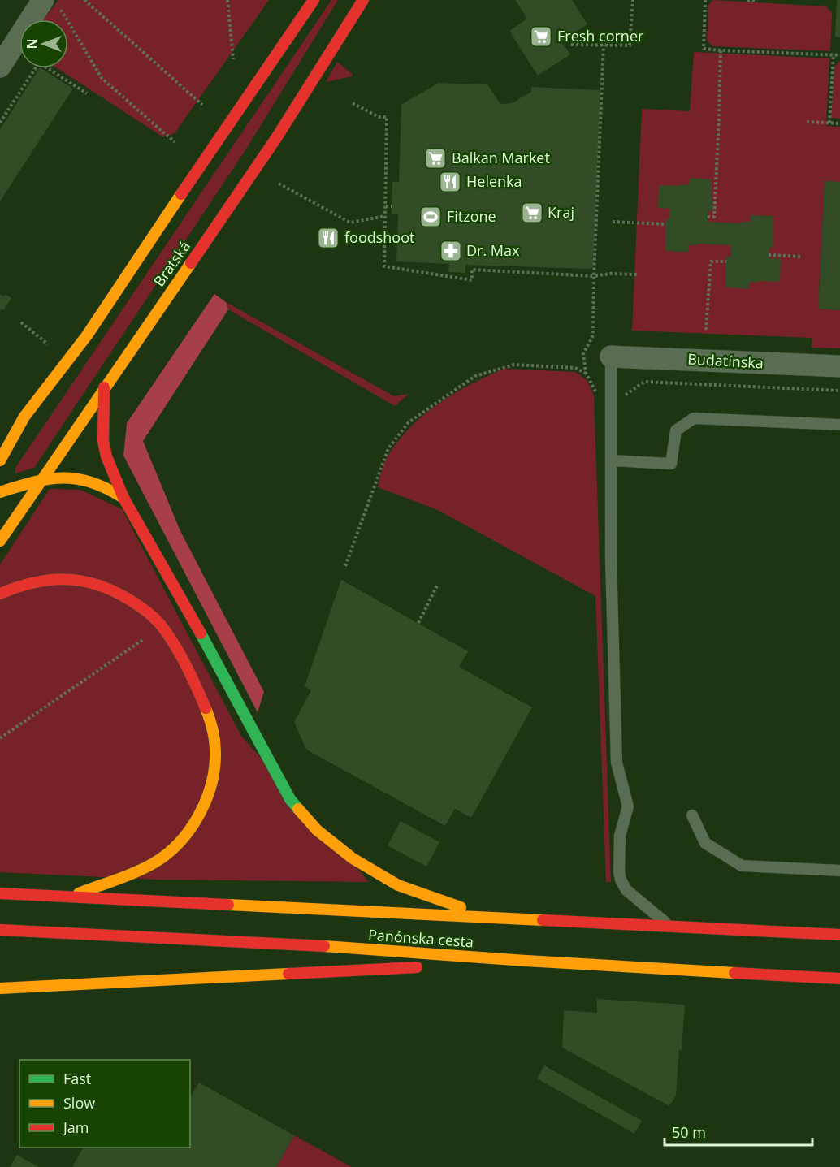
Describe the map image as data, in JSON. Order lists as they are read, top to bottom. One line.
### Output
{"streets":{"main road":["Bratská","Panónska cesta"],"street":["Budatínska"]},"places":{"supermarket":["Fresh corner","Balkan Market","Kraj"],"restaurant":["Helenka","foodshoot"],"sports":["Fitzone"],"pharmacy":["Dr. Max"]},"legend":["Fast","Slow","Jam"],"scale_bar":"50 m","north":"left"}
